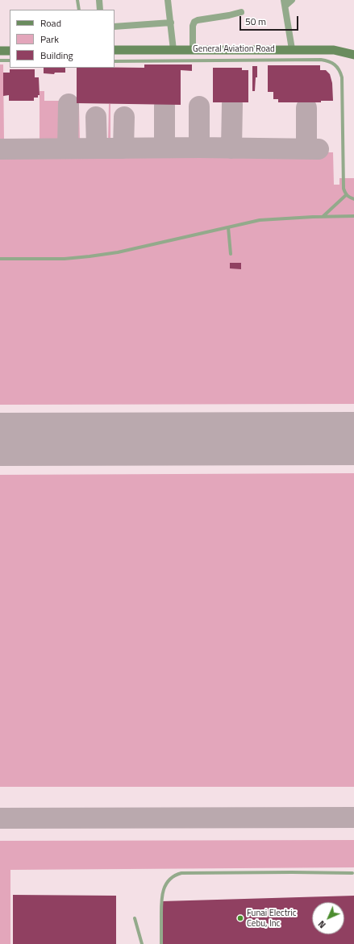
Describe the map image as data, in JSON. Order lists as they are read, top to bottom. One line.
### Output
{"streets":{"main road":["General Aviation Road"]},"places":["Funai Electric Cebu, Inc"],"legend":["Road","Park","Building"],"scale_bar":"50 m","north":"bottom left"}
